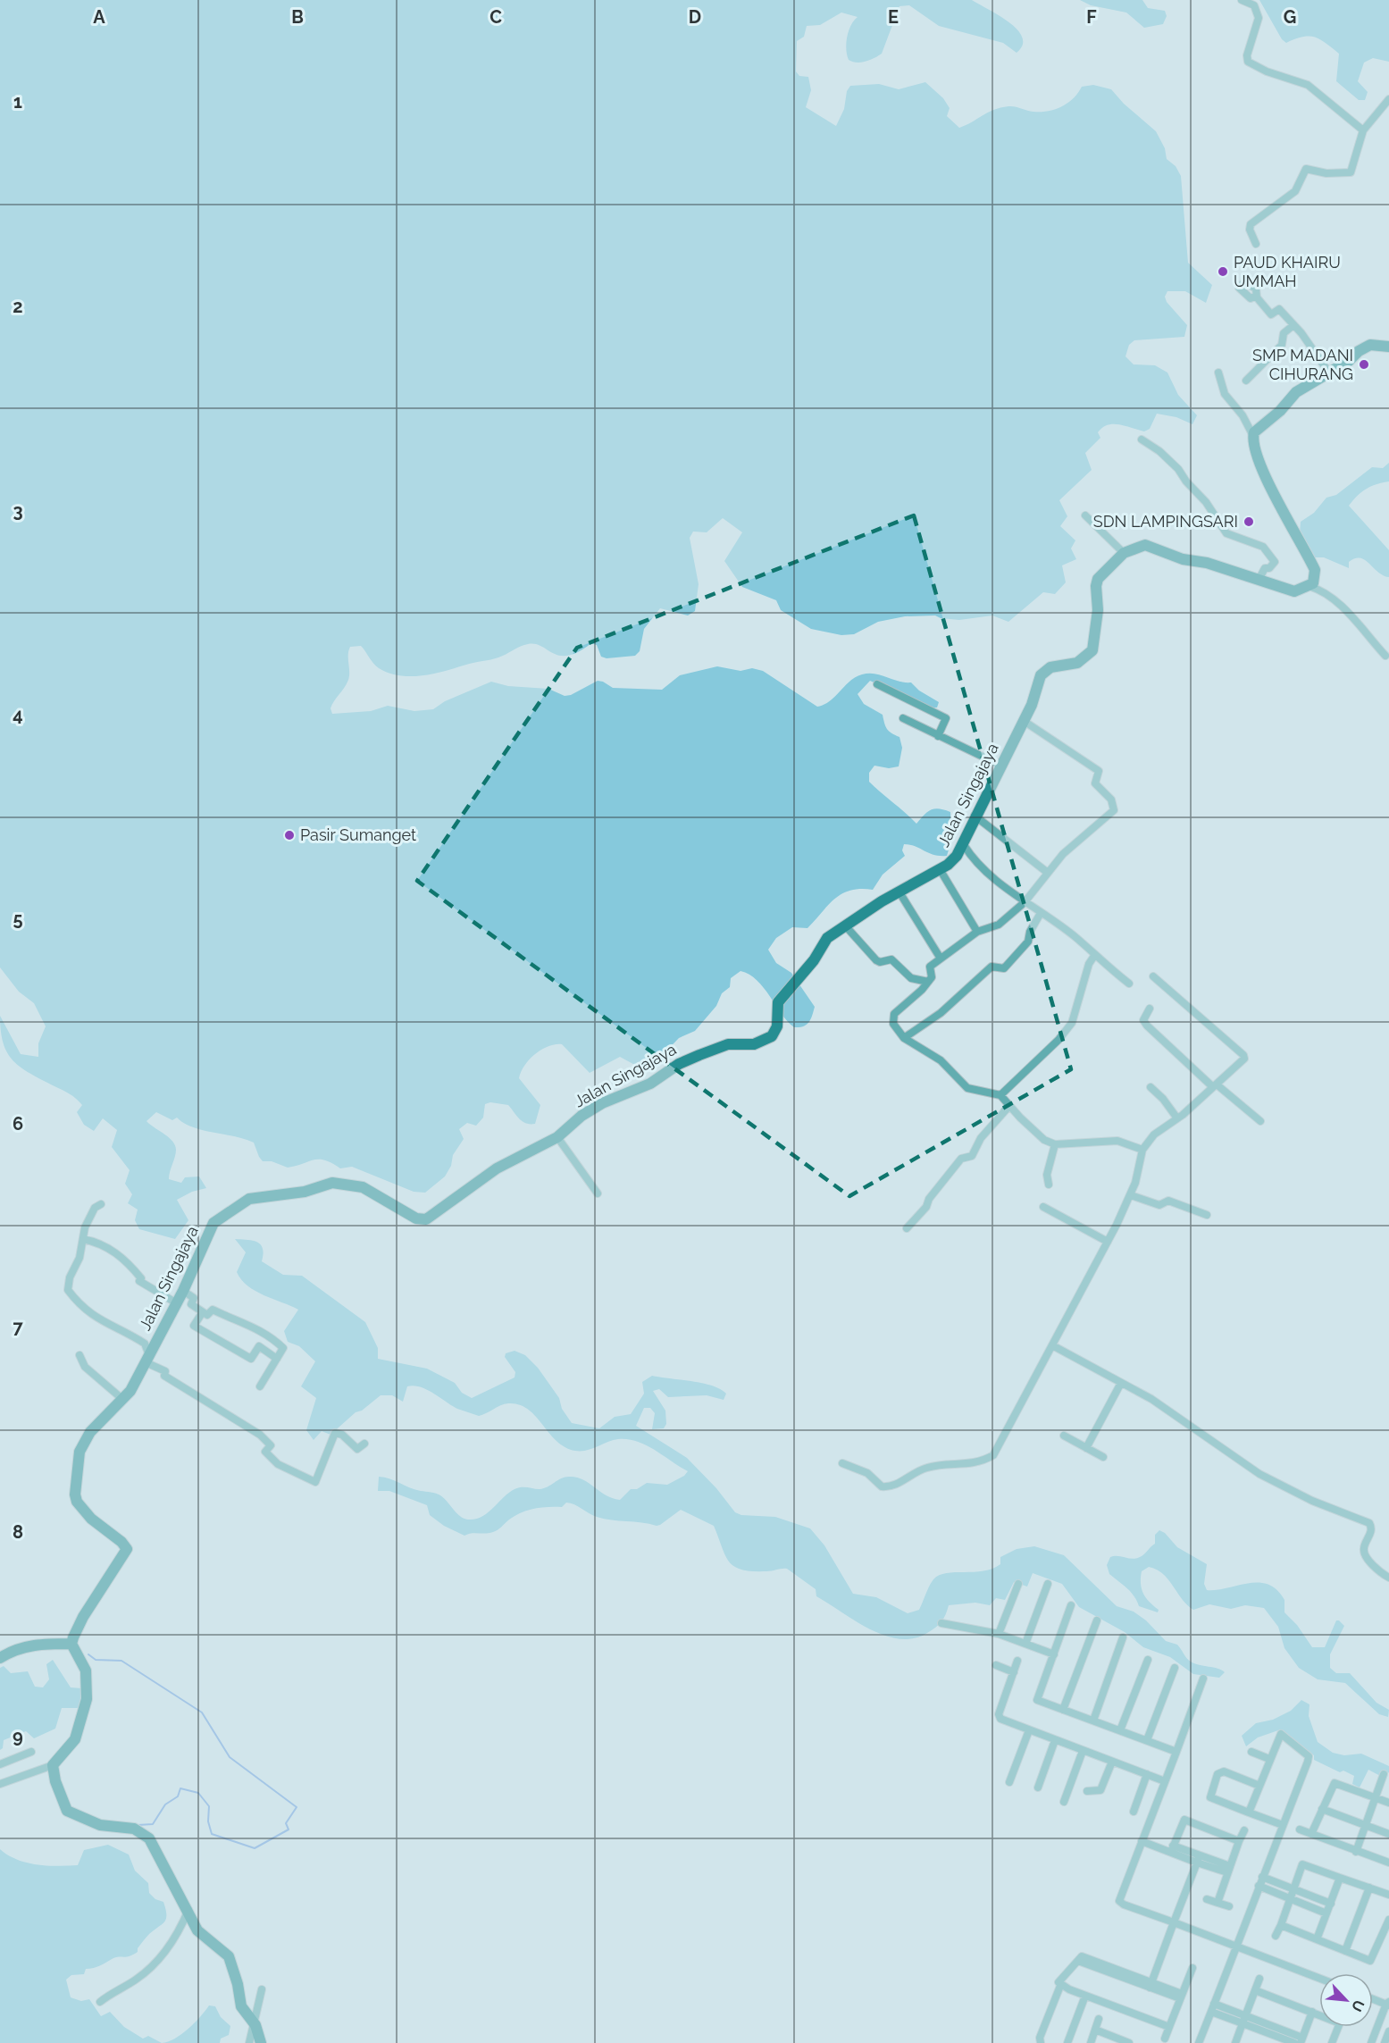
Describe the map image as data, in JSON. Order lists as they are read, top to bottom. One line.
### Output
{"streets":{"street":["Jalan Singajaya"]},"places":["PAUD KHAIRU UMMAH","SMP MADANI CIHURANG","SDN LAMPINGSARI","Pasir Sumanget"],"north":"bottom right","grid":{"columns":["A","B","C","D","E","F","G"],"rows":["1","2","3","4","5","6","7","8","9"]}}
